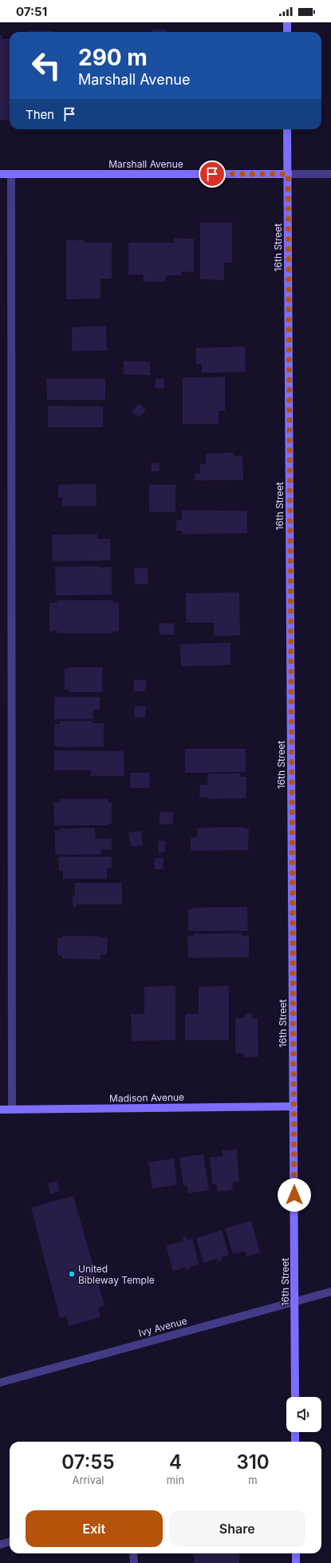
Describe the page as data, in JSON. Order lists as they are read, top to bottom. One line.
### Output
{"streets":{"main road":["Marshall Avenue","16th Street","Madison Avenue"],"street":["Ivy Avenue"]},"crossings":[["Marshall Avenue","16th Street"],["16th Street","Madison Avenue"],["16th Street","Ivy Avenue"]],"places":["United Bibleway Temple"],"page":{"status":"07:51","turn":["290 m","Marshall Avenue"],"then":"Then","eta":["07:55","Arrival","4","min","310","m"],"buttons":["Exit","Share"]}}
